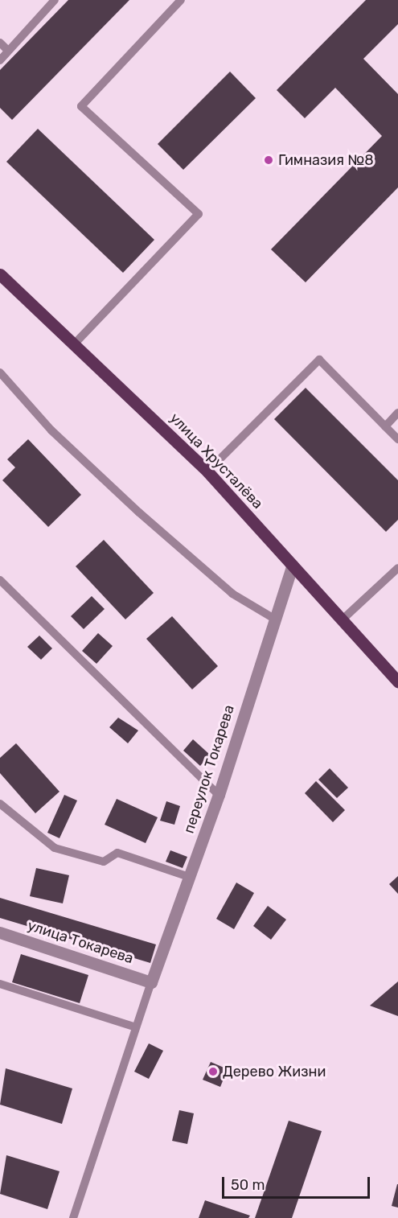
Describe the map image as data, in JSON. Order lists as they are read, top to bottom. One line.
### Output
{"streets":{"main road":["улица Хрусталёва"],"street":["переулок Токарева","улица Токарева"]},"crossings":[["улица Хрусталёва","переулок Токарева"],["переулок Токарева","улица Токарева"]],"places":["Гимназия №8","Дерево Жизни"],"scale_bar":"50 m"}
